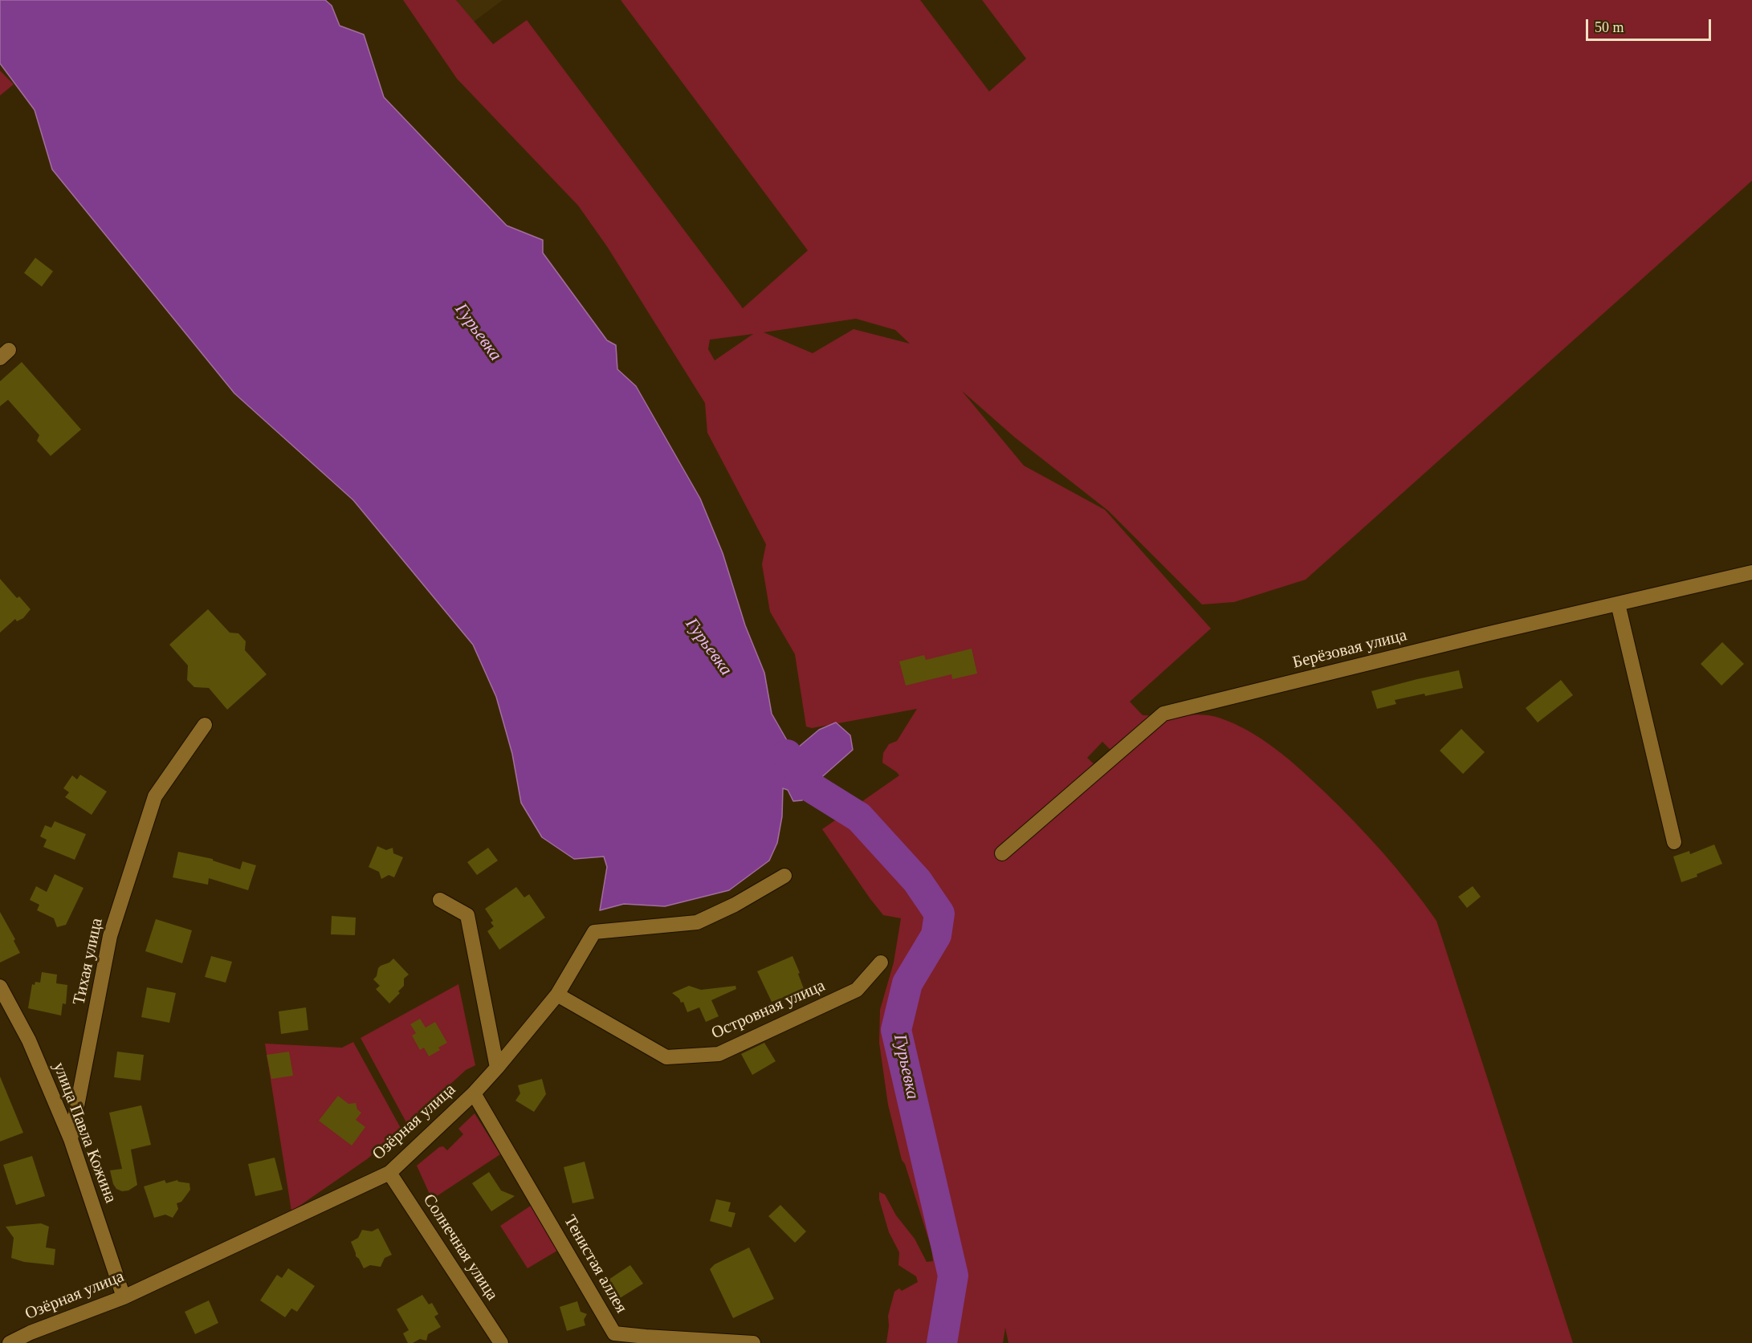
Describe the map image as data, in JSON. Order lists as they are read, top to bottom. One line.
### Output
{"streets":{"street":["Берёзовая улица","Тихая улица","Островная улица","Озёрная улица","улица Павла Кожина","Солнечная улица","Тенистая аллея"]},"crossings":[["Тихая улица","улица Павла Кожина"],["Островная улица","Озёрная улица"],["Озёрная улица","улица Павла Кожина"],["Озёрная улица","Солнечная улица"],["Озёрная улица","Тенистая аллея"]],"water":["Гурьевка"],"scale_bar":"50 m"}
